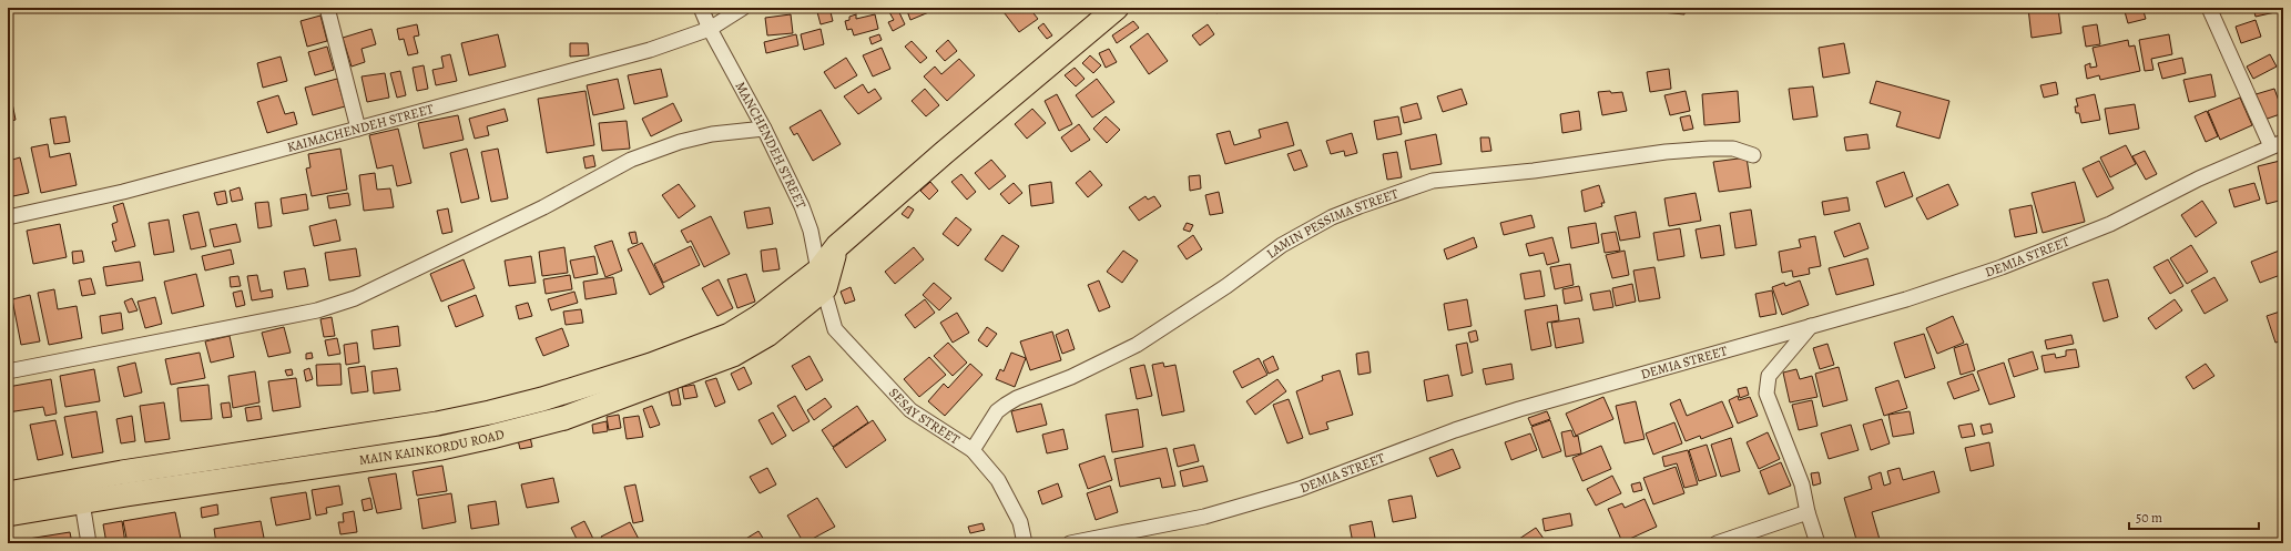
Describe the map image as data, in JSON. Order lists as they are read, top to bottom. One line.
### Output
{"streets":{"main road":["MAIN KAINKORDU ROAD"],"street":["KAIMACHENDEH STREET","MANCHENDEH STREET","LAMIN PESSIMA STREET","DEMIA STREET","SESAY STREET"]},"crossings":[["KAIMACHENDEH STREET","MANCHENDEH STREET"],["MANCHENDEH STREET","SESAY STREET"],["MANCHENDEH STREET","MAIN KAINKORDU ROAD"],["LAMIN PESSIMA STREET","SESAY STREET"],["SESAY STREET","MAIN KAINKORDU ROAD"]],"scale_bar":"50 m"}
